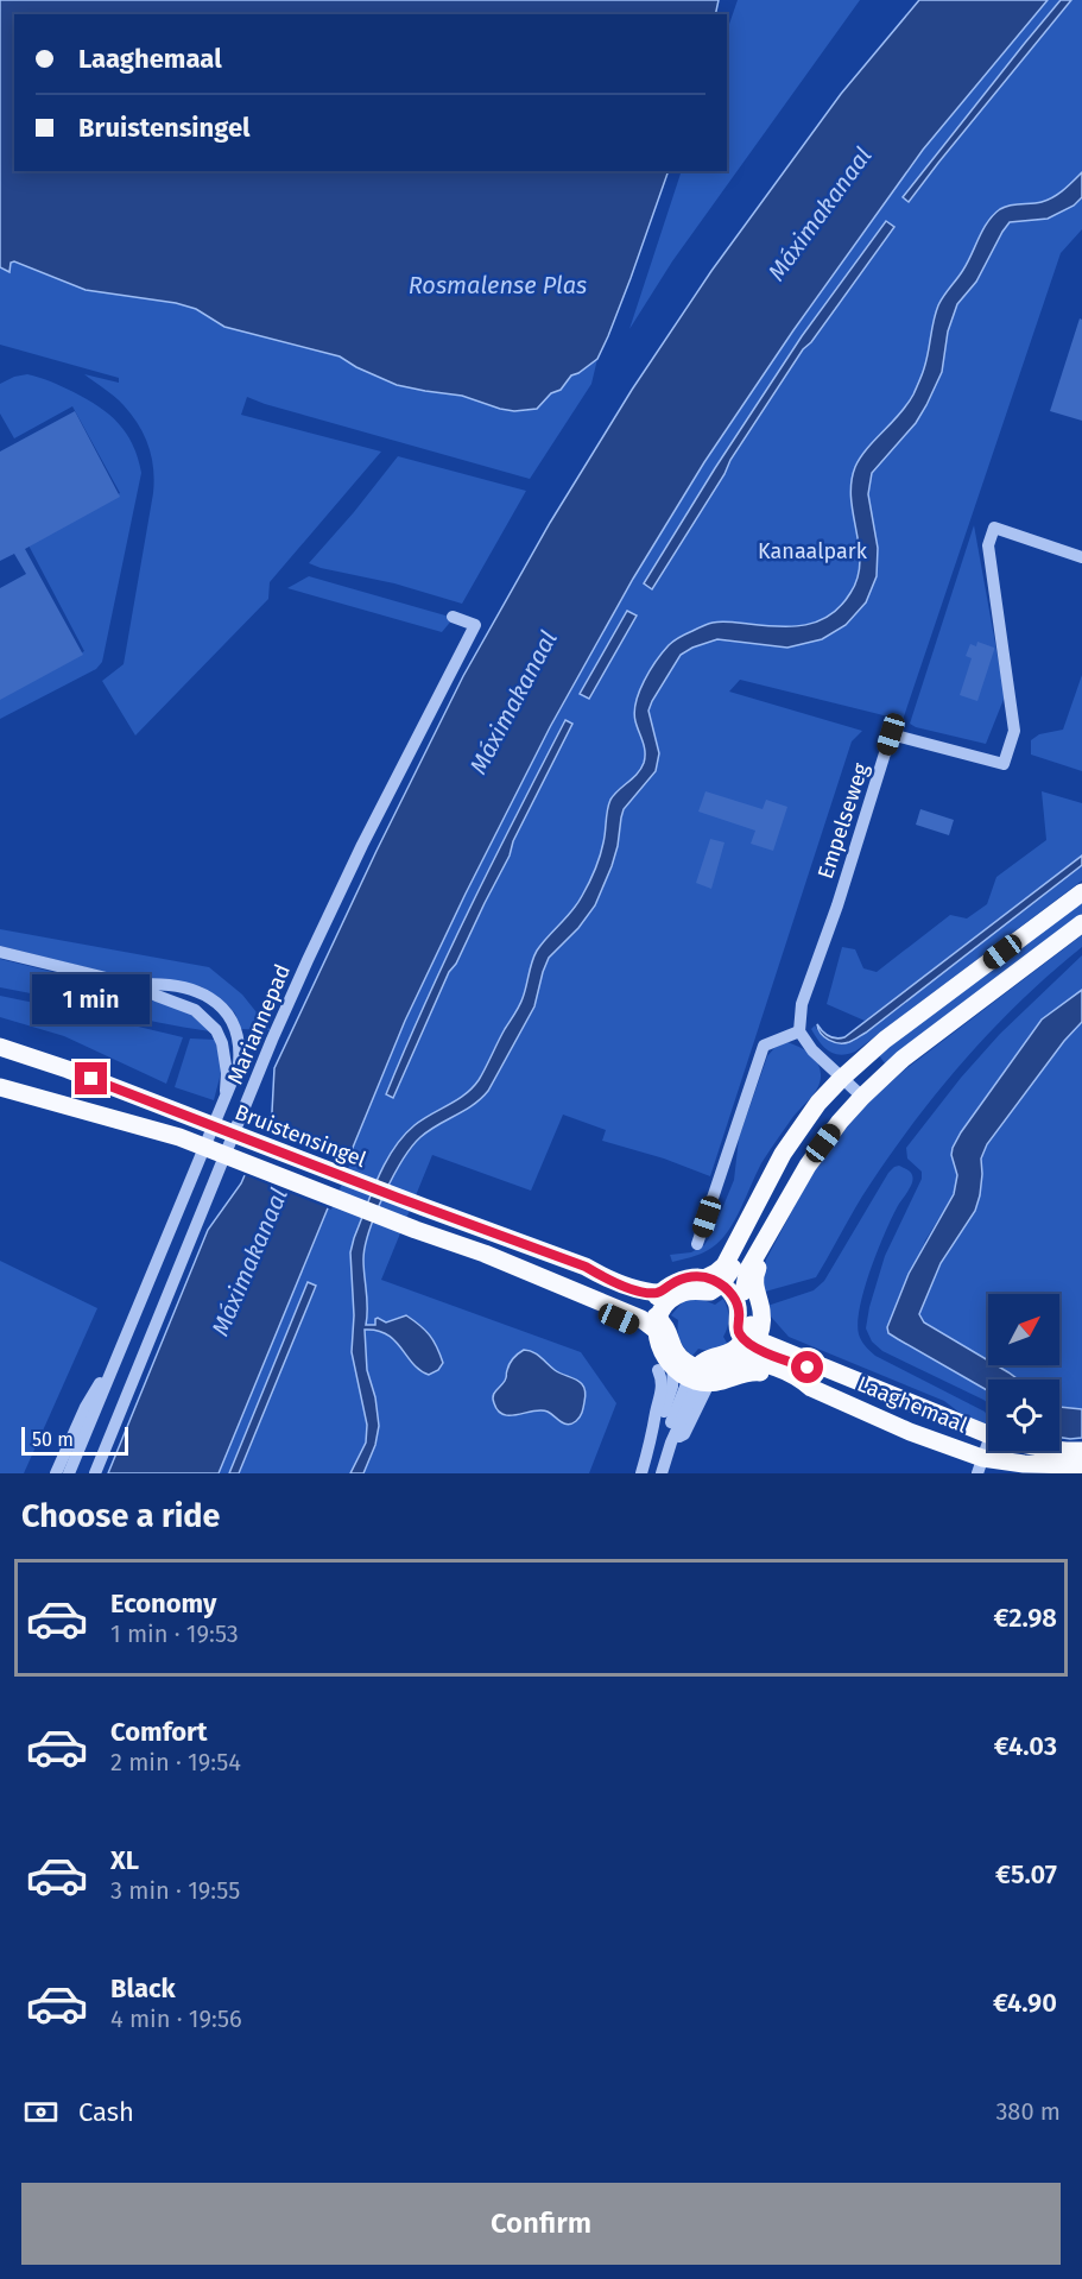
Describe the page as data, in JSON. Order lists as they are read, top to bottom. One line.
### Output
{"streets":{"main road":["Bruistensingel","Laaghemaal"],"street":["Empelseweg","Mariannepad"]},"water":["Máximakanaal","Rosmalense Plas"],"parks":["Kanaalpark"],"scale_bar":"50 m","north":"top right","page":{"banner":["Laaghemaal","Bruistensingel"],"bubble":"1 min","scale":"50 m","heading":"Choose a ride","list":[{"name":"Economy","note":"1 min · 19:53","value":"€2.98"},{"name":"Comfort","note":"2 min · 19:54","value":"€4.03"},{"name":"XL","note":"3 min · 19:55","value":"€5.07"},{"name":"Black","note":"4 min · 19:56","value":"€4.90"}],"pay":["Cash","380 m"],"buttons":"Confirm"}}
